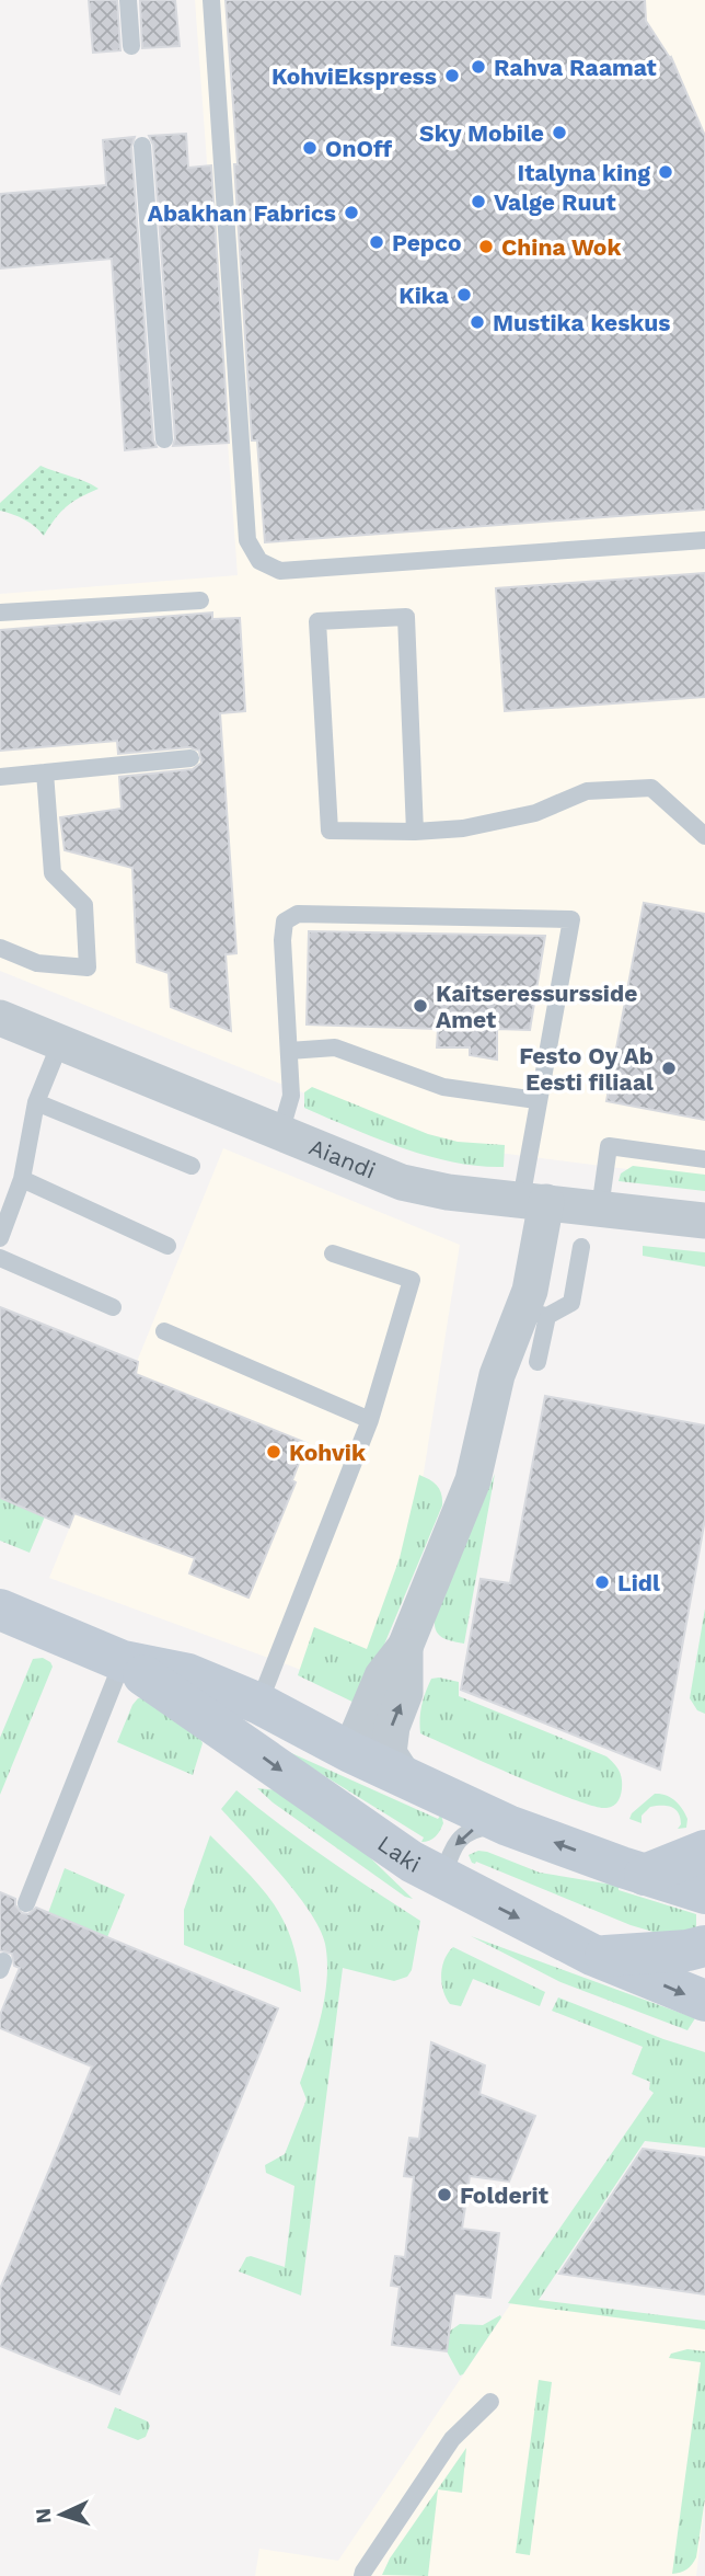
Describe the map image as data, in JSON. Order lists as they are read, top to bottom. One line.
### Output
{"streets":{"street":["Aiandi","Laki"]},"places":["Rahva Raamat","KohviEkspress","Sky Mobile","OnOff","Italyna king","Valge Ruut","Abakhan Fabrics","Pepco","China Wok","Kika","Mustika keskus","Kaitseressursside Amet","Festo Oy Ab Eesti filiaal","Kohvik","Lidl","Folderit"],"north":"left"}
